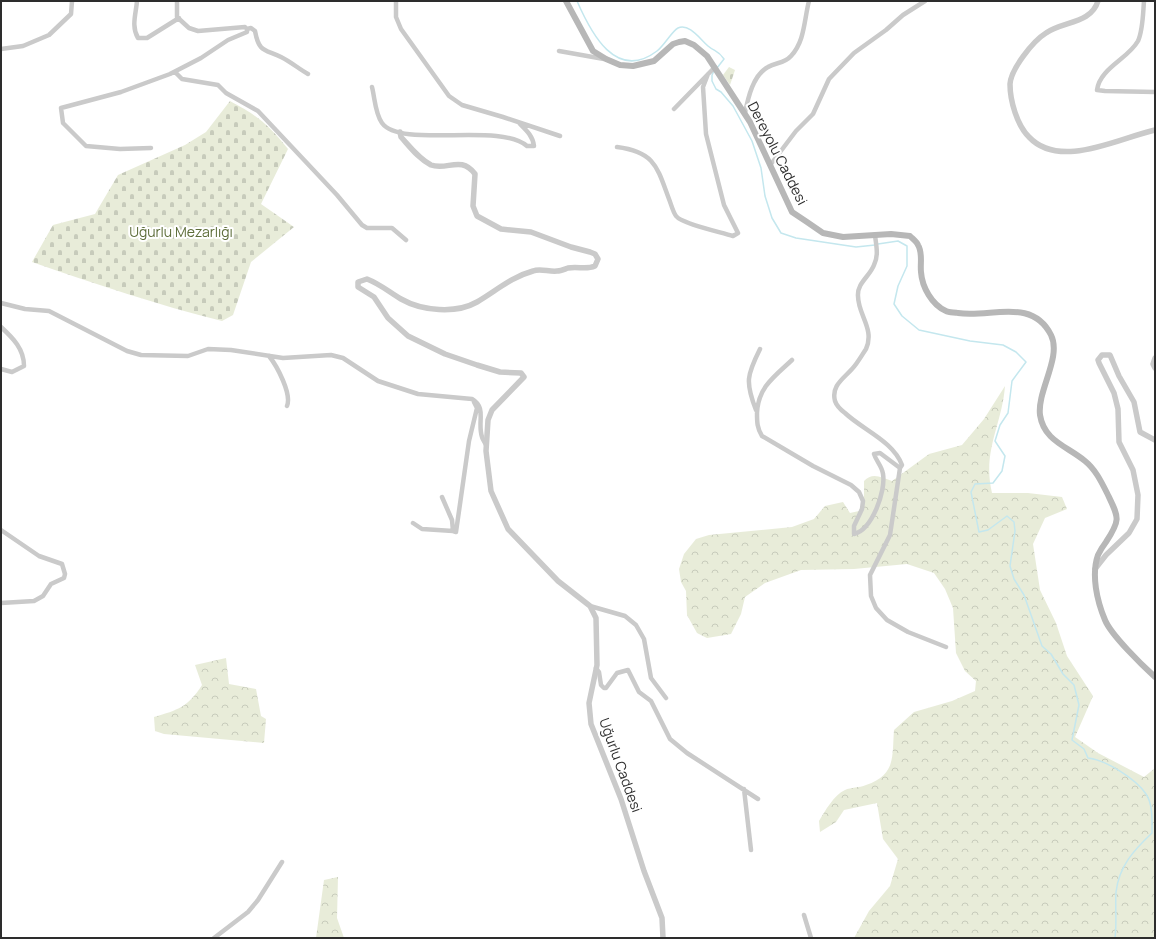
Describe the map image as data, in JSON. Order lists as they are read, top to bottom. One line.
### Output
{"streets":{"main road":["Dereyolu Caddesi"],"street":["Uğurlu Caddesi"]},"parks":["Uğurlu Mezarlığı"]}
